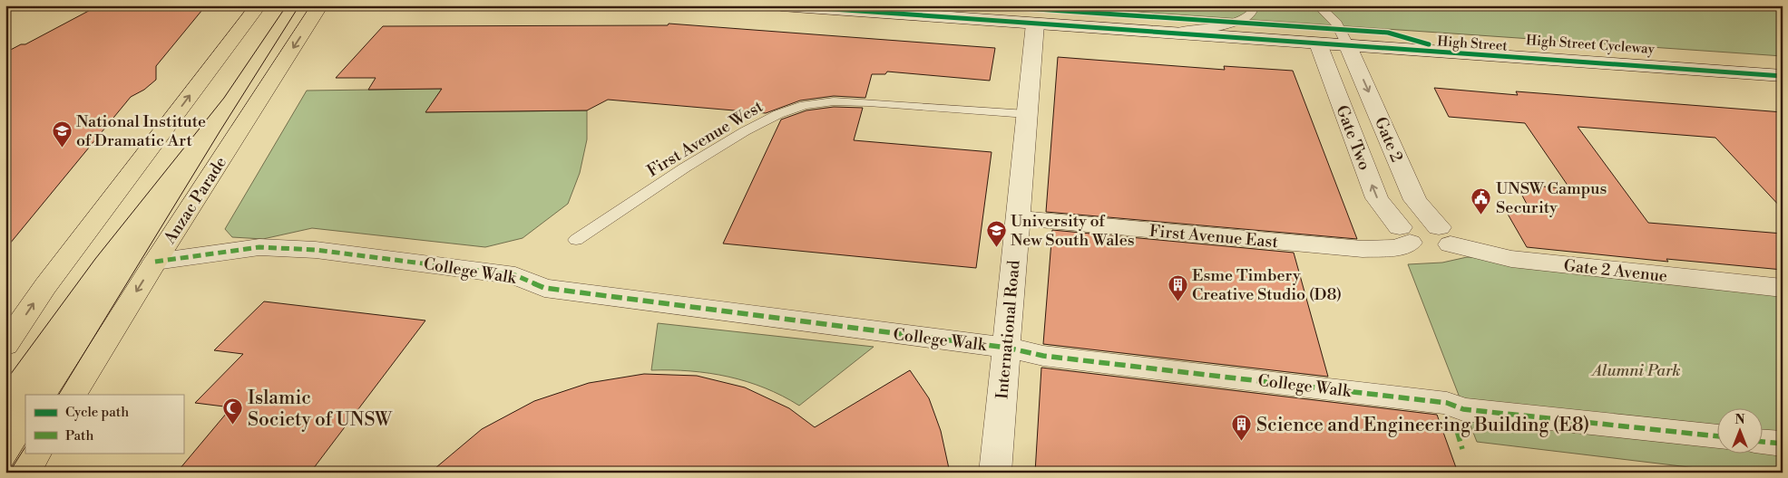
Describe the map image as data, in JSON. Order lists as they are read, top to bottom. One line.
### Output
{"streets":{"main road":["Anzac Parade"],"street":["High Street","Gate Two","Gate 2","First Avenue East","College Walk","Gate 2 Avenue","International Road"],"lane":["First Avenue West"]},"crossings":[["High Street","Gate Two"],["High Street","Gate 2"],["High Street","International Road"],["Gate Two","First Avenue East"],["First Avenue West","International Road"],["Gate 2","Gate 2 Avenue"],["Anzac Parade","College Walk"],["First Avenue East","International Road"],["College Walk","International Road"]],"one_way":["Gate Two","Gate 2"],"parks":["Alumni Park"],"places":{"school or university":["National Institute of Dramatic Art","University of New South Wales"],"public building":["UNSW Campus Security"],"building":["Esme Timbery Creative Studio (D8)","Science and Engineering Building (E8)"],"mosque":["Islamic Society of UNSW"]},"legend":["Cycle path","Path"],"north":"top"}
